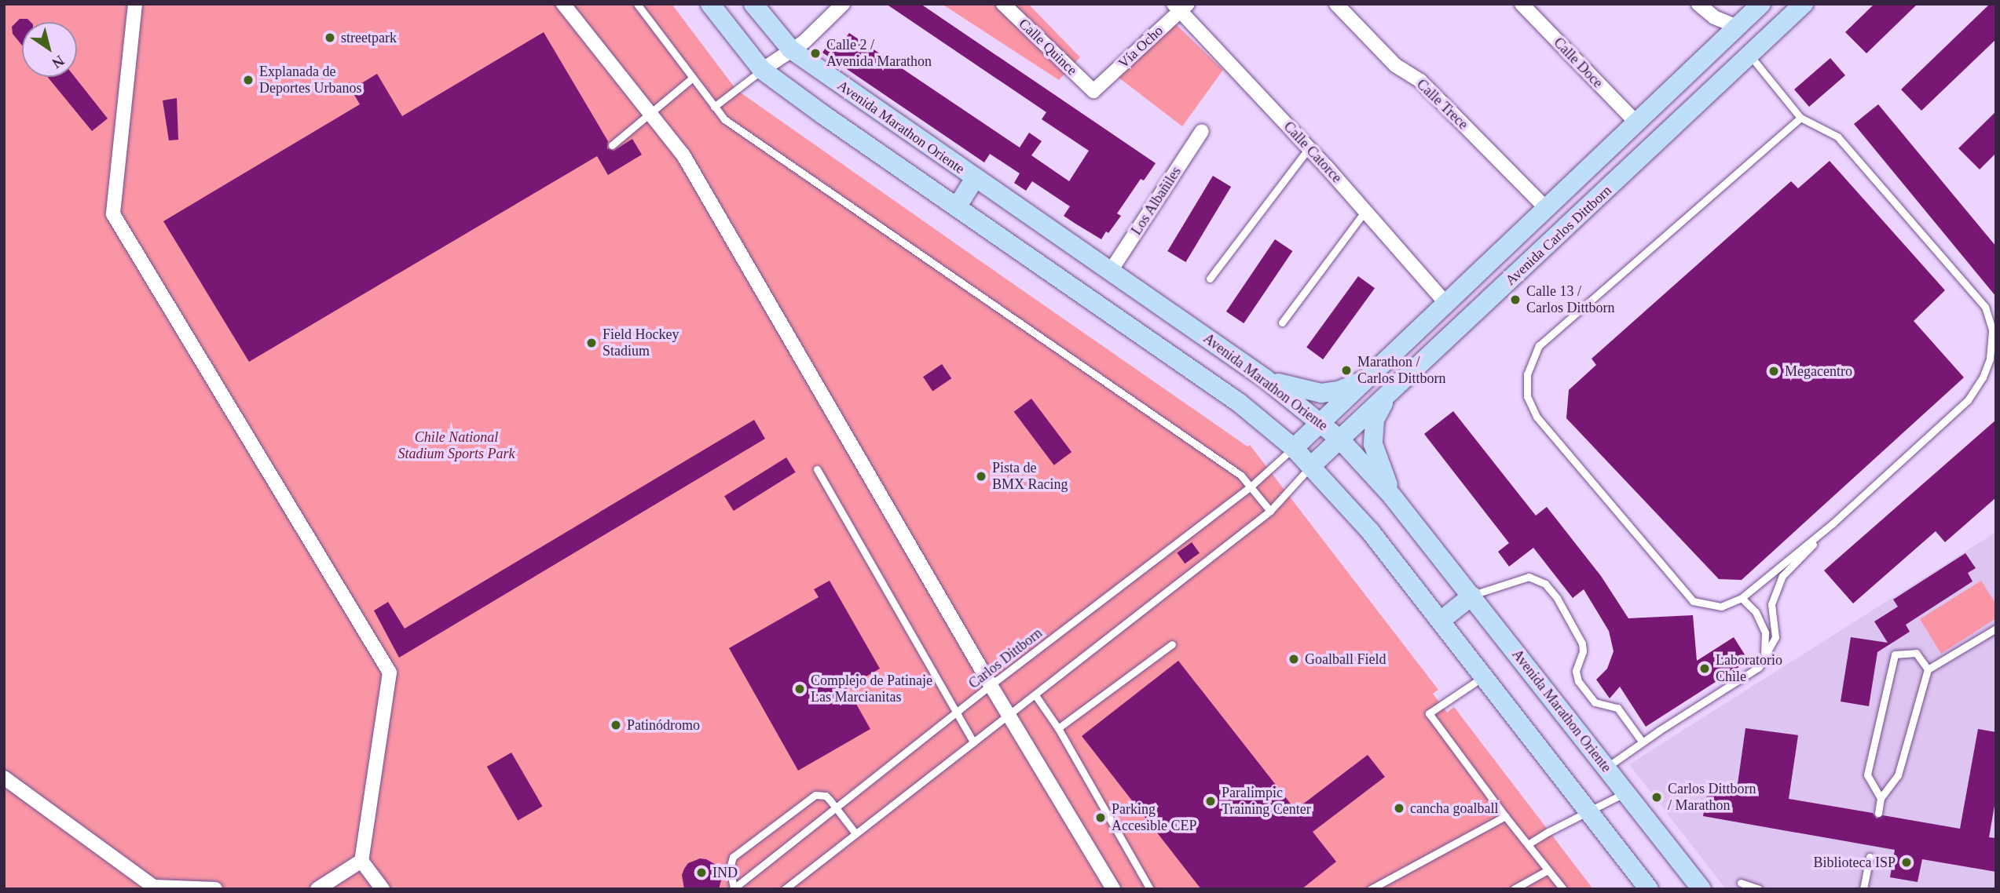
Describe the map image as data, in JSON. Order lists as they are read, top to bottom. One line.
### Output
{"streets":{"main road":["Avenida Marathon Oriente","Avenida Carlos Dittborn"],"street":["Calle Quince","Vía Ocho","Calle Doce","Calle Trece","Calle Catorce","Los Albañiles"],"lane":["Carlos Dittborn"]},"crossings":[["Calle Quince","Vía Ocho"],["Vía Ocho","Calle Catorce"],["Calle Doce","Avenida Carlos Dittborn"],["Calle Trece","Avenida Carlos Dittborn"],["Avenida Marathon Oriente","Los Albañiles"],["Avenida Marathon Oriente","Avenida Carlos Dittborn"],["Calle Catorce","Avenida Carlos Dittborn"],["Avenida Carlos Dittborn","Carlos Dittborn"]],"parks":["Chile National Stadium Sports Park"],"places":["streetpark","Calle 2 / Avenida Marathon","Explanada de Deportes Urbanos","Calle 13 / Carlos Dittborn","Field Hockey Stadium","Marathon / Carlos Dittborn","Megacentro","Pista de BMX Racing","Goalball Field","Laboratorio Chile","Complejo de Patinaje Las Marcianitas","Patinódromo","Carlos Dittborn / Marathon","Paralimpic Training Center","cancha goalball","Parking Accesible CEP","Biblioteca ISP","IND"],"north":"bottom right"}
